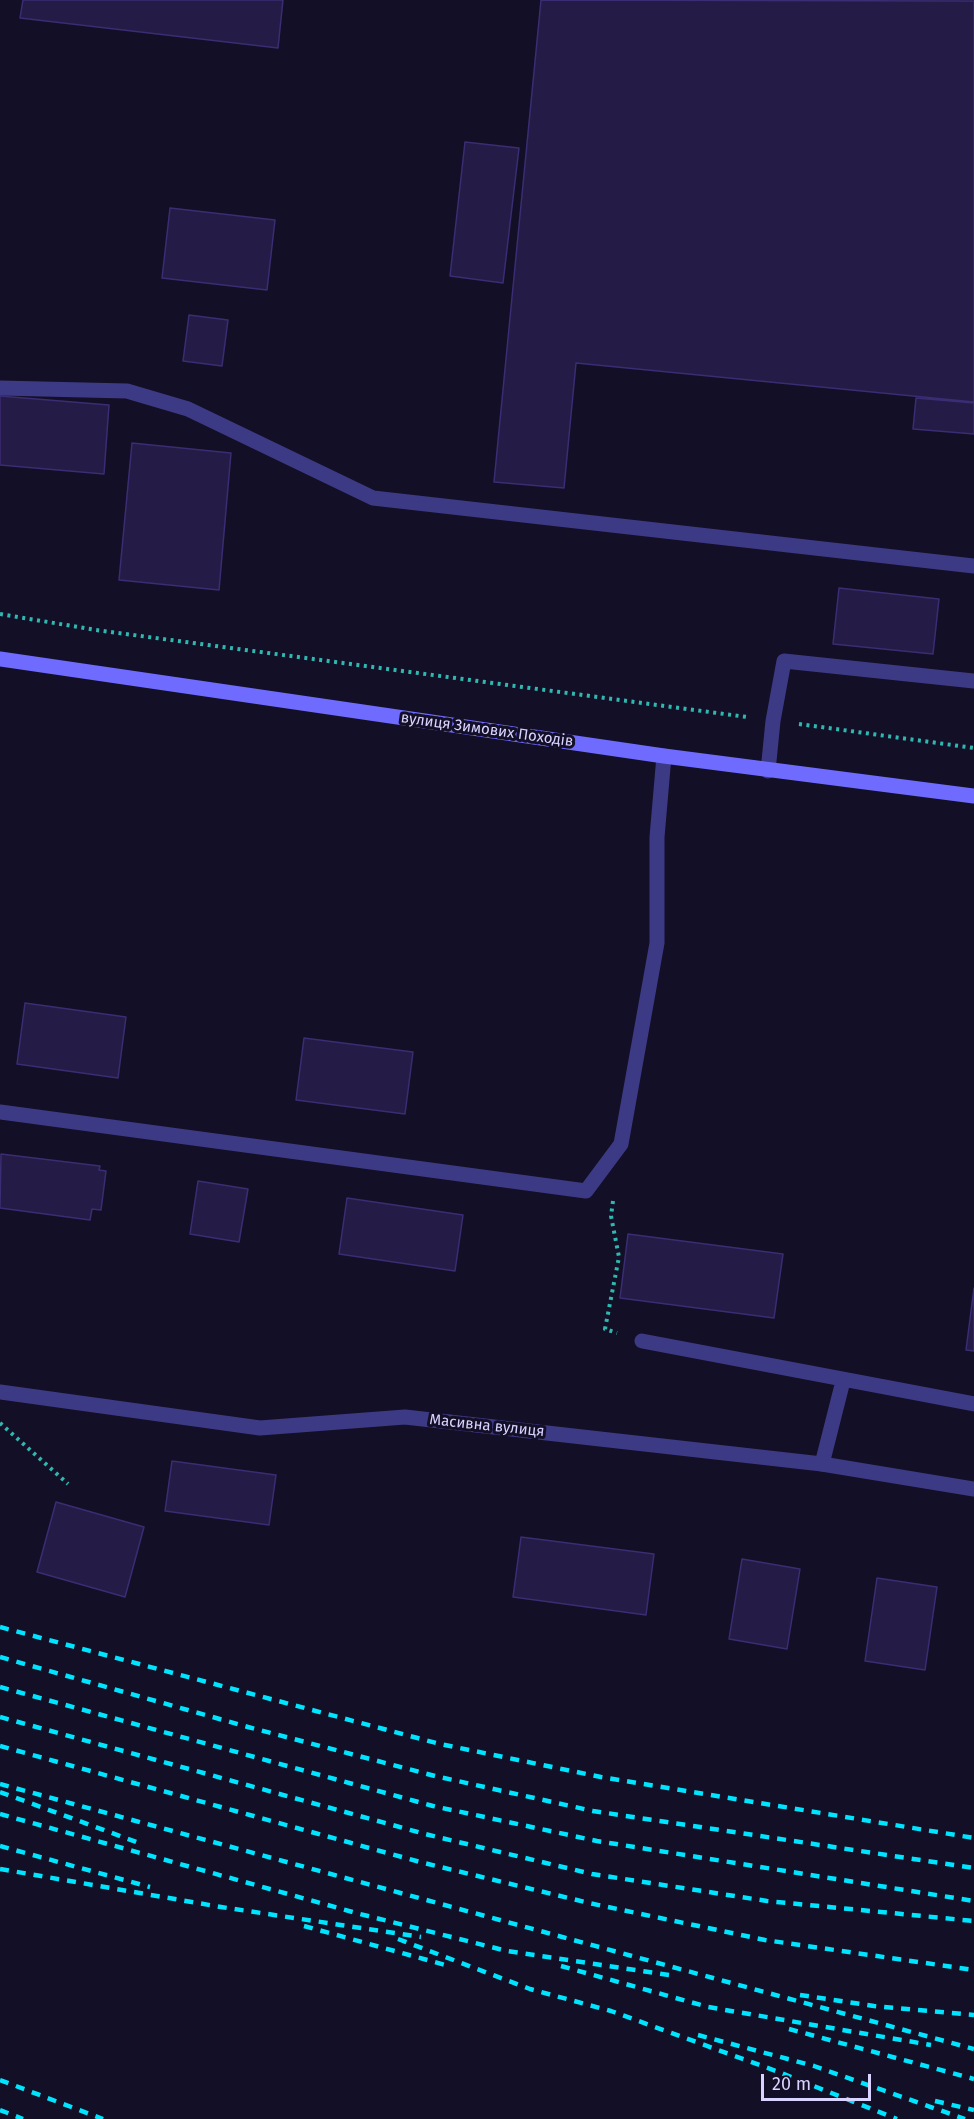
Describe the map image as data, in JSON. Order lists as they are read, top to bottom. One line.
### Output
{"streets":{"main road":["вулиця Зимових Походів"],"street":["Масивна вулиця"]},"scale_bar":"20 m"}
